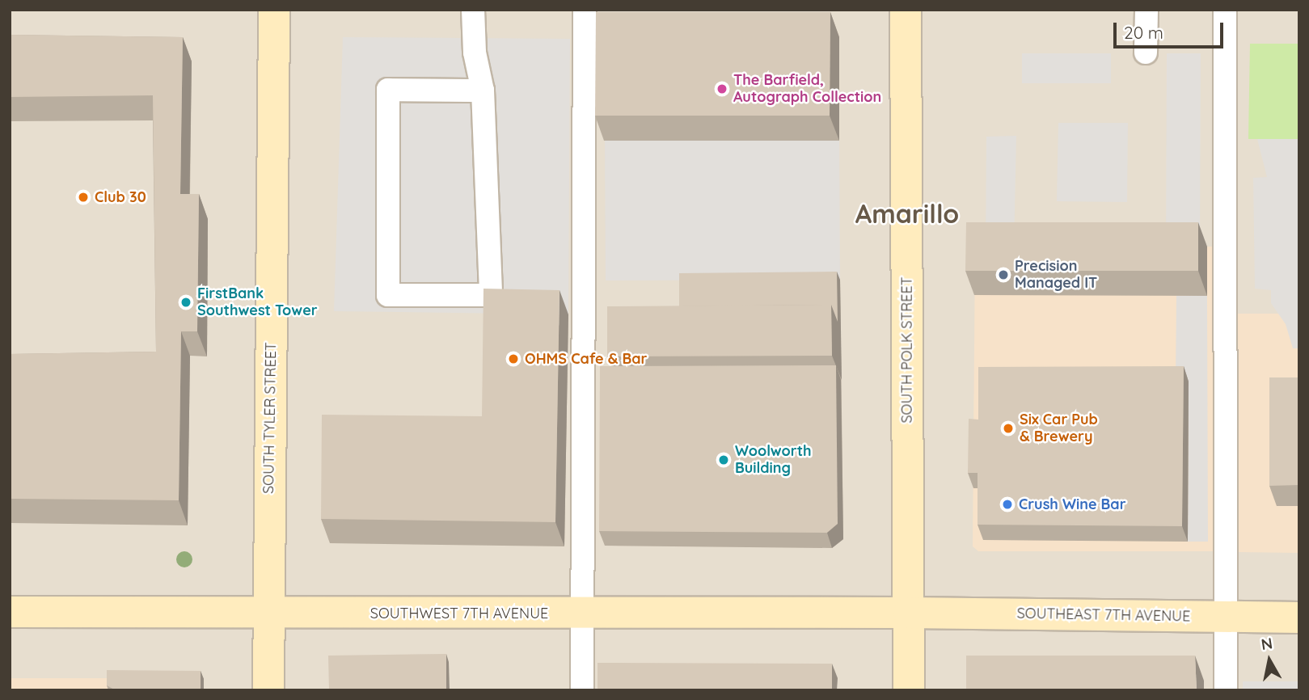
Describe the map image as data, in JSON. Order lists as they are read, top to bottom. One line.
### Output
{"streets":{"street":["SOUTH POLK STREET","SOUTH TYLER STREET","SOUTHWEST 7TH AVENUE","SOUTHEAST 7TH AVENUE"]},"crossings":[["SOUTH POLK STREET","SOUTHWEST 7TH AVENUE"],["SOUTH POLK STREET","SOUTHEAST 7TH AVENUE"],["SOUTH TYLER STREET","SOUTHWEST 7TH AVENUE"],["SOUTHWEST 7TH AVENUE","SOUTHEAST 7TH AVENUE"]],"districts":["Amarillo"],"places":["The Barfield, Autograph Collection","Club 30","Precision Managed IT","FirstBank Southwest Tower","OHMS Cafe & Bar","Six Car Pub & Brewery","Woolworth Building","Crush Wine Bar"],"scale_bar":"20 m","north":"top"}
